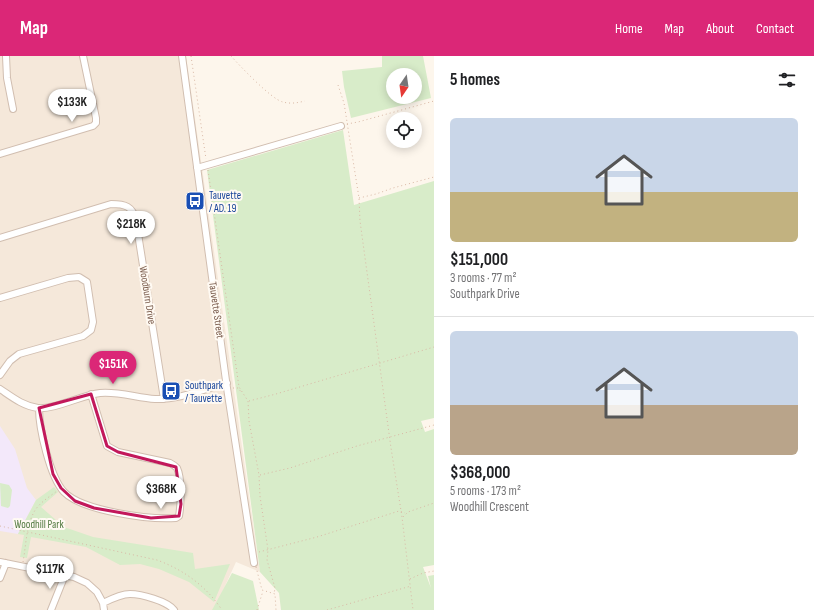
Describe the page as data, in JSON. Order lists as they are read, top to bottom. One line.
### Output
{"streets":{"street":["Woodburn Drive","Tauvette Street"]},"parks":["Woodhill Park"],"places":{"bus stop":["Tauvette / AD. 19","Southpark / Tauvette"]},"north":"bottom","page":{"header":"Map","nav":["Home","Map","About","Contact"],"heading":"5 homes","price":["$133K","$218K","$151K","$368K","$117K"],"list":[{"name":"$151,000","note":"3 rooms · 77 m² · Southpark Drive"},{"name":"$368,000","note":"5 rooms · 173 m² · Woodhill Crescent"}]}}
